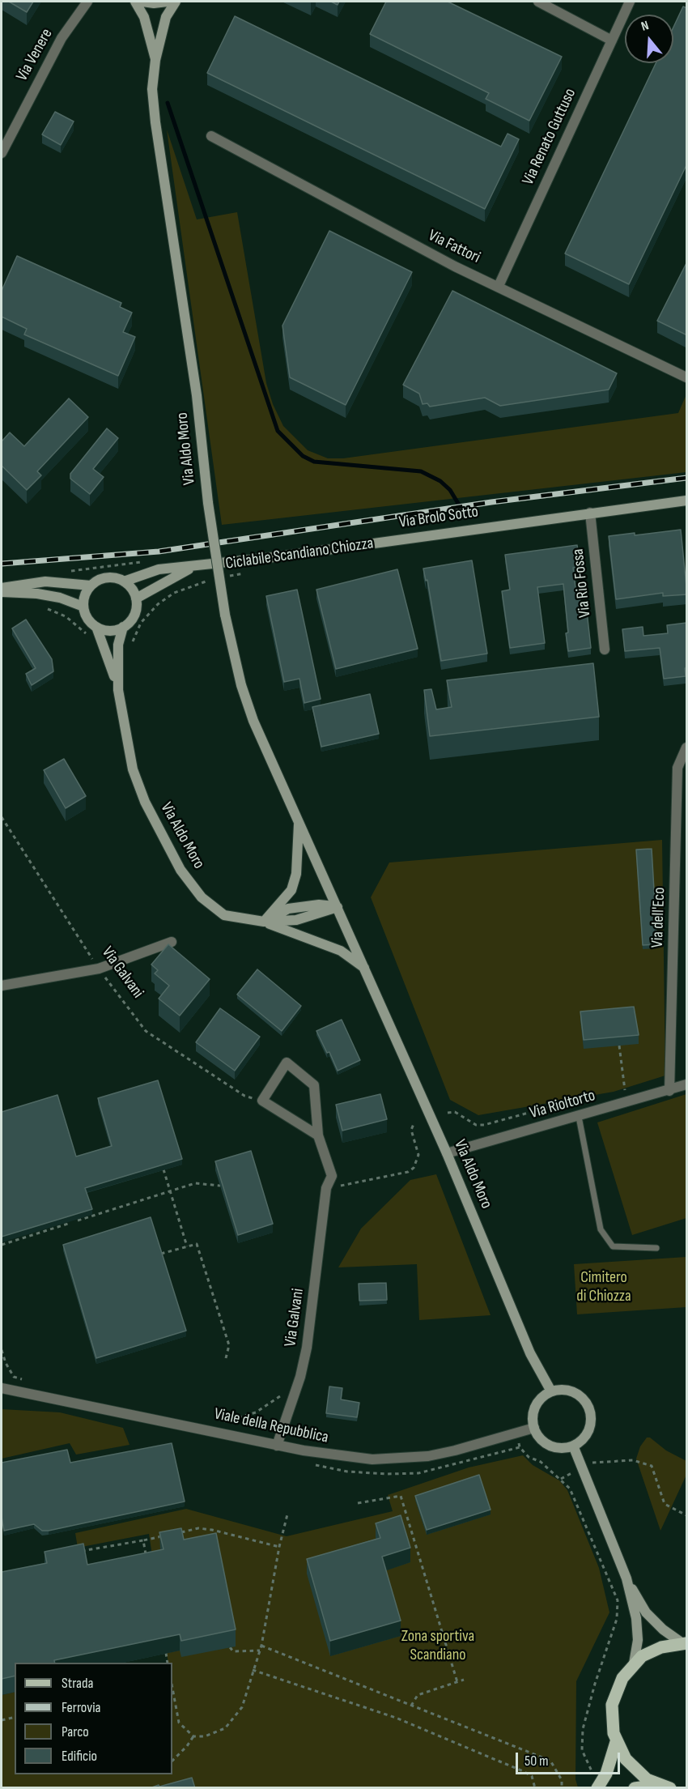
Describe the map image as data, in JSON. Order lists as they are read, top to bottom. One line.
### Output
{"streets":{"main road":["Via Aldo Moro","Via Brolo Sotto"],"street":["Via Venere","Via Renato Guttuso","Via Fattori","Via Rio Fossa","Via dell'Eco","Via Galvani","Via Rioltorto","Viale della Repubblica"],"path":["Ciclabile Scandiano Chiozza"]},"crossings":[["Via Renato Guttuso","Via Fattori"],["Via Aldo Moro","Via Brolo Sotto"],["Via Aldo Moro","Ciclabile Scandiano Chiozza"],["Via Aldo Moro","Via Rioltorto"],["Via Aldo Moro","Viale della Repubblica"],["Via Brolo Sotto","Via Rio Fossa"],["Via dell'Eco","Via Rioltorto"],["Via Galvani","Viale della Repubblica"]],"parks":["Cimitero di Chiozza","Zona sportiva Scandiano"],"legend":["Strada","Ferrovia","Parco","Edificio"],"scale_bar":"50 m","north":"top"}
